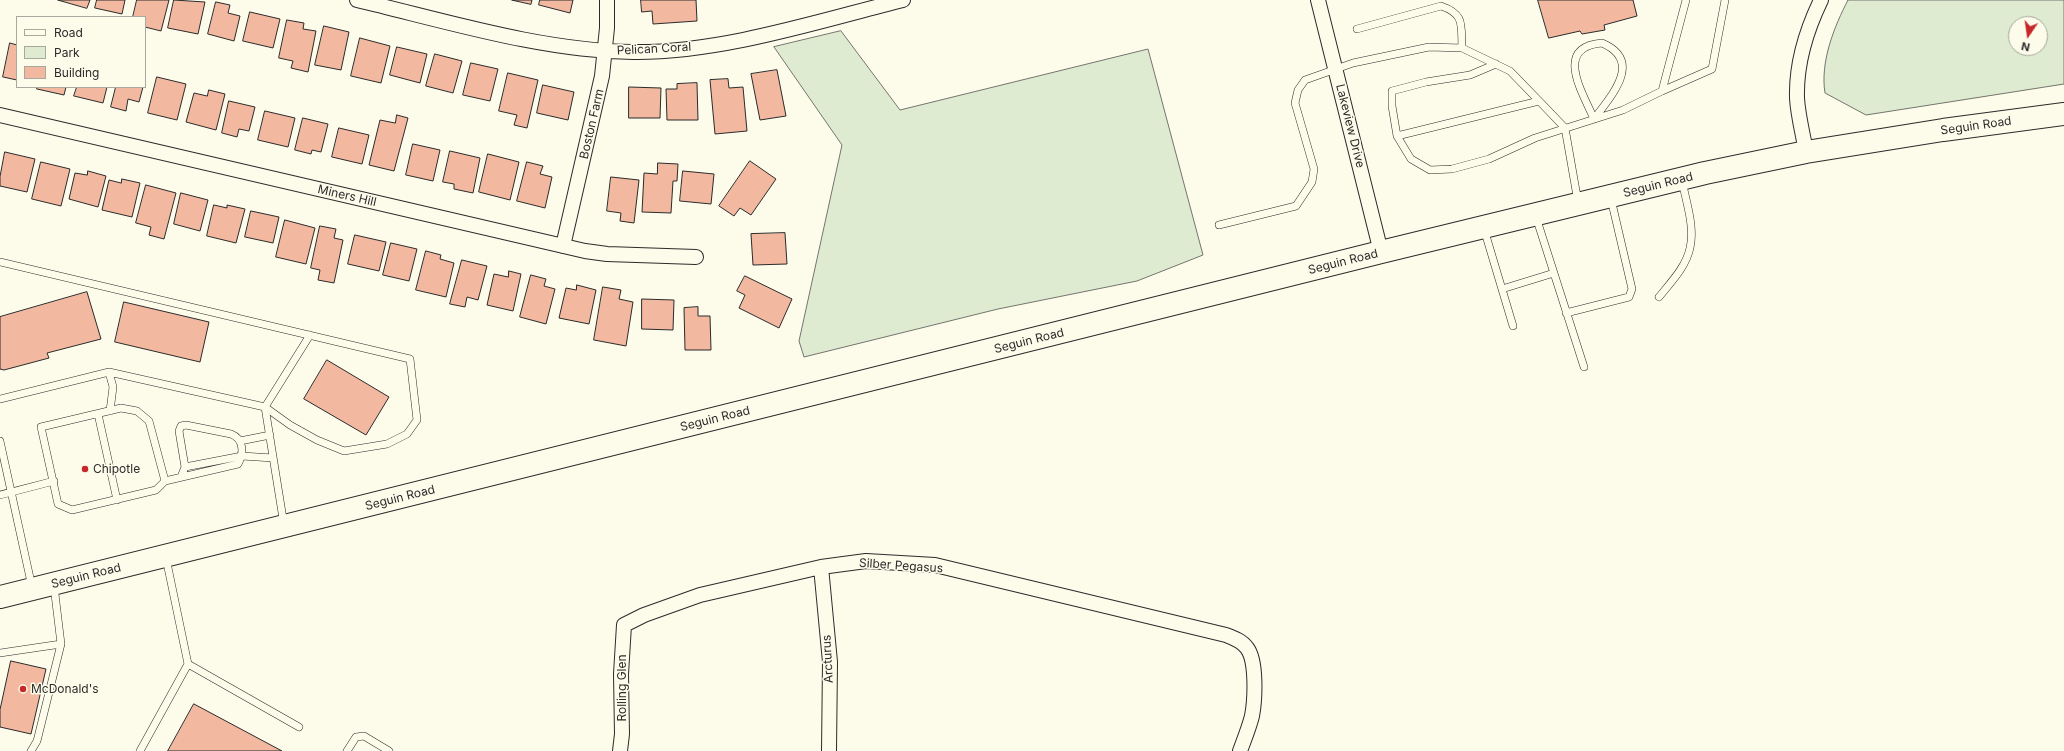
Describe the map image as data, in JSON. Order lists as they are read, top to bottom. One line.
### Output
{"streets":{"main road":["Seguin Road"],"street":["Pelican Coral","Boston Farm","Lakeview Drive","Miners Hill","Silber Pegasus","Arcturus","Rolling Glen"]},"crossings":[["Pelican Coral","Boston Farm"],["Boston Farm","Miners Hill"],["Lakeview Drive","Seguin Road"],["Silber Pegasus","Arcturus"],["Silber Pegasus","Rolling Glen"]],"places":["Chipotle","McDonald's"],"legend":["Road","Park","Building"],"north":"bottom"}
